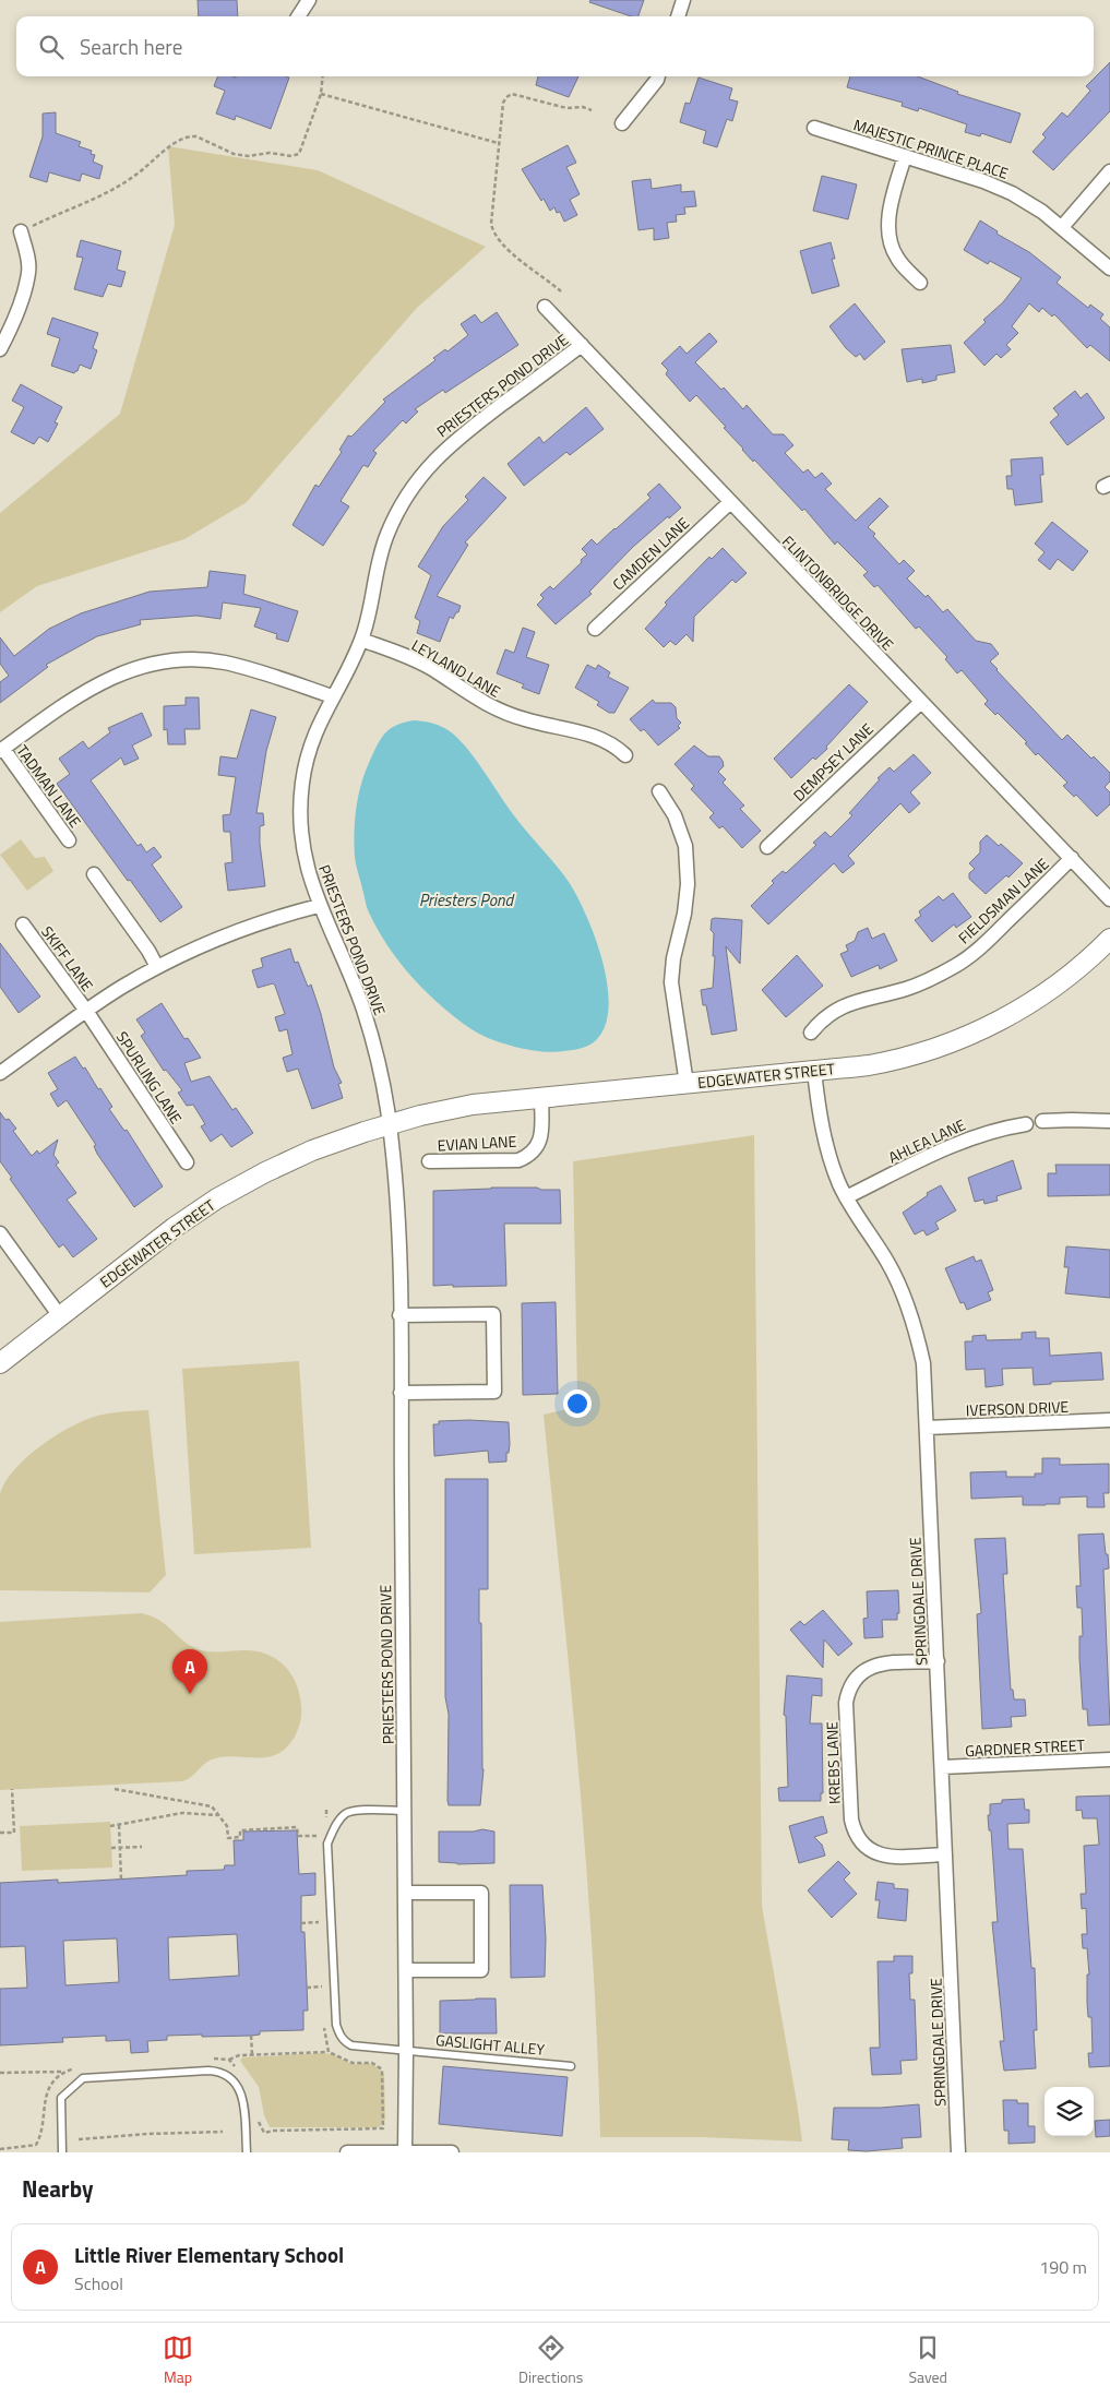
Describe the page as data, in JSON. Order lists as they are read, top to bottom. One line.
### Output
{"streets":{"street":["MAJESTIC PRINCE PLACE","PRIESTERS POND DRIVE","CAMDEN LANE","FLINTONBRIDGE DRIVE","LEYLAND LANE","DEMPSEY LANE","TADMAN LANE","FIELDSMAN LANE","SKIFF LANE","EDGEWATER STREET","SPURLING LANE","AHLEA LANE","EVIAN LANE","IVERSON DRIVE","SPRINGDALE DRIVE","GARDNER STREET","KREBS LANE"],"lane":["GASLIGHT ALLEY"]},"crossings":[["PRIESTERS POND DRIVE","FLINTONBRIDGE DRIVE"],["PRIESTERS POND DRIVE","LEYLAND LANE"],["PRIESTERS POND DRIVE","EDGEWATER STREET"],["PRIESTERS POND DRIVE","GASLIGHT ALLEY"],["CAMDEN LANE","FLINTONBRIDGE DRIVE"],["FLINTONBRIDGE DRIVE","DEMPSEY LANE"],["FLINTONBRIDGE DRIVE","FIELDSMAN LANE"],["SKIFF LANE","SPURLING LANE"],["EDGEWATER STREET","EVIAN LANE"],["EDGEWATER STREET","SPRINGDALE DRIVE"],["AHLEA LANE","SPRINGDALE DRIVE"],["IVERSON DRIVE","SPRINGDALE DRIVE"],["SPRINGDALE DRIVE","GARDNER STREET"],["SPRINGDALE DRIVE","KREBS LANE"]],"water":["Priesters Pond"],"page":{"search":"Search here","pins":"A","heading":"Nearby","list":[{"mark":"A","name":"Little River Elementary School","note":"School","value":"190 m"}],"nav":["Map","Directions","Saved"]}}
